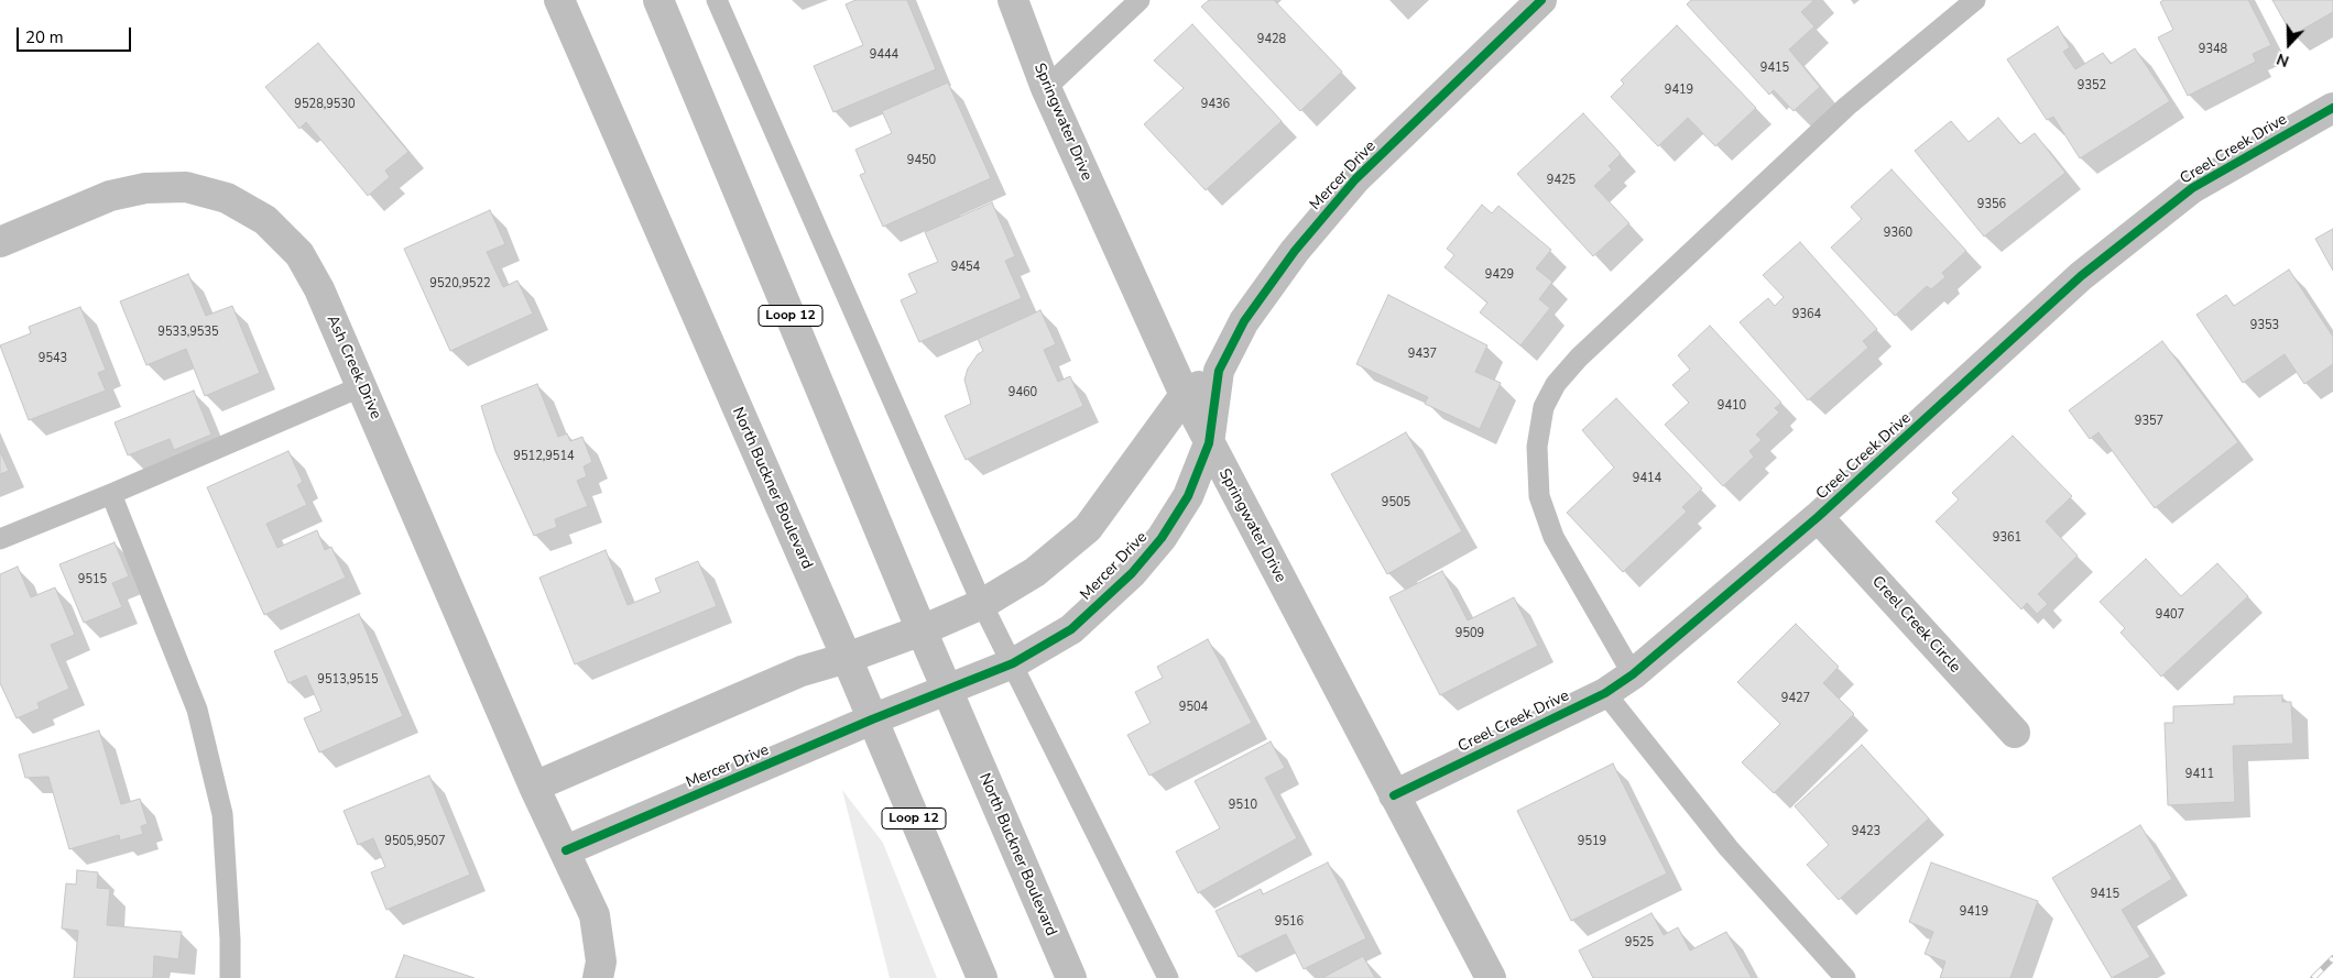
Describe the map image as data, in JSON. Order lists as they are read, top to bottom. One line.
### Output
{"streets":{"street":["Springwater Drive","Creel Creek Drive","Mercer Drive","Loop 12","Ash Creek Drive","North Buckner Boulevard","Creel Creek Circle"]},"crossings":[["Springwater Drive","Creel Creek Drive"],["Springwater Drive","Mercer Drive"],["Creel Creek Drive","Creel Creek Circle"],["Mercer Drive","Ash Creek Drive"],["Mercer Drive","North Buckner Boulevard"]],"house_numbers":["9428","9348","9444","9415","9352","9419","9528,9530","9436","9450","9425","9356","9360","9454","9429","9520,9522","9364","9353","9533,9535","9437","9543","9460","9410","9357","9512,9514","9414","9505","9361","9515","9407","9509","9513,9515","9427","9504","9411","9510","9423","9505,9507","9519","9415","9419","9516","9525"],"scale_bar":"20 m","north":"bottom"}
